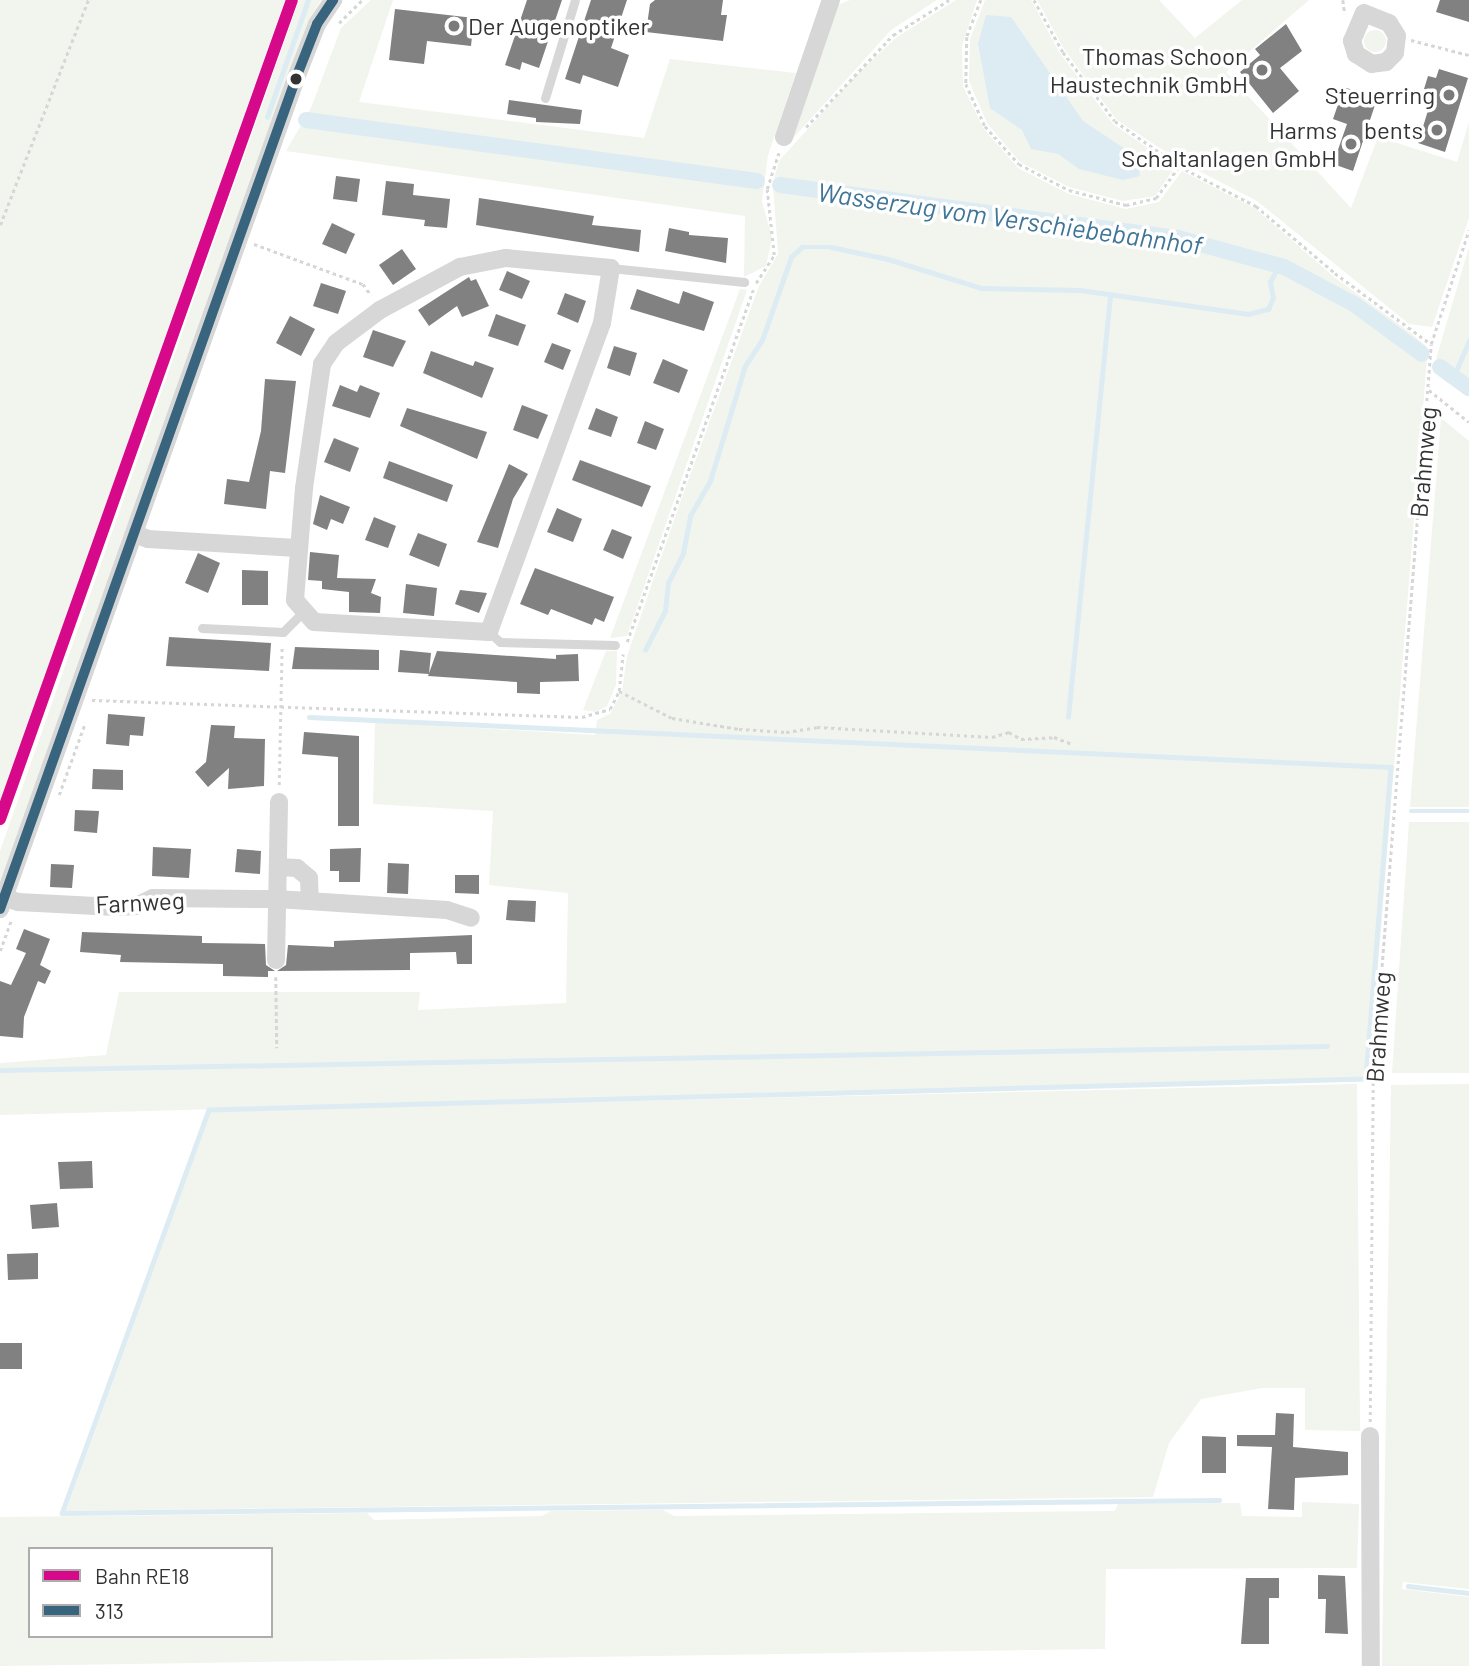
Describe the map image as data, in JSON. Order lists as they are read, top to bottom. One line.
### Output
{"streets":{"street":["Farnweg"],"path":["Brahmweg"]},"water":["Wasserzug vom Verschiebebahnhof"],"places":["Der Augenoptiker","Thomas Schoon Haustechnik GmbH","Steuerring","bents","Harms Schaltanlagen GmbH"],"lines":["rail line RE18","transit line 313"],"legend":["Bahn RE18","313"]}
